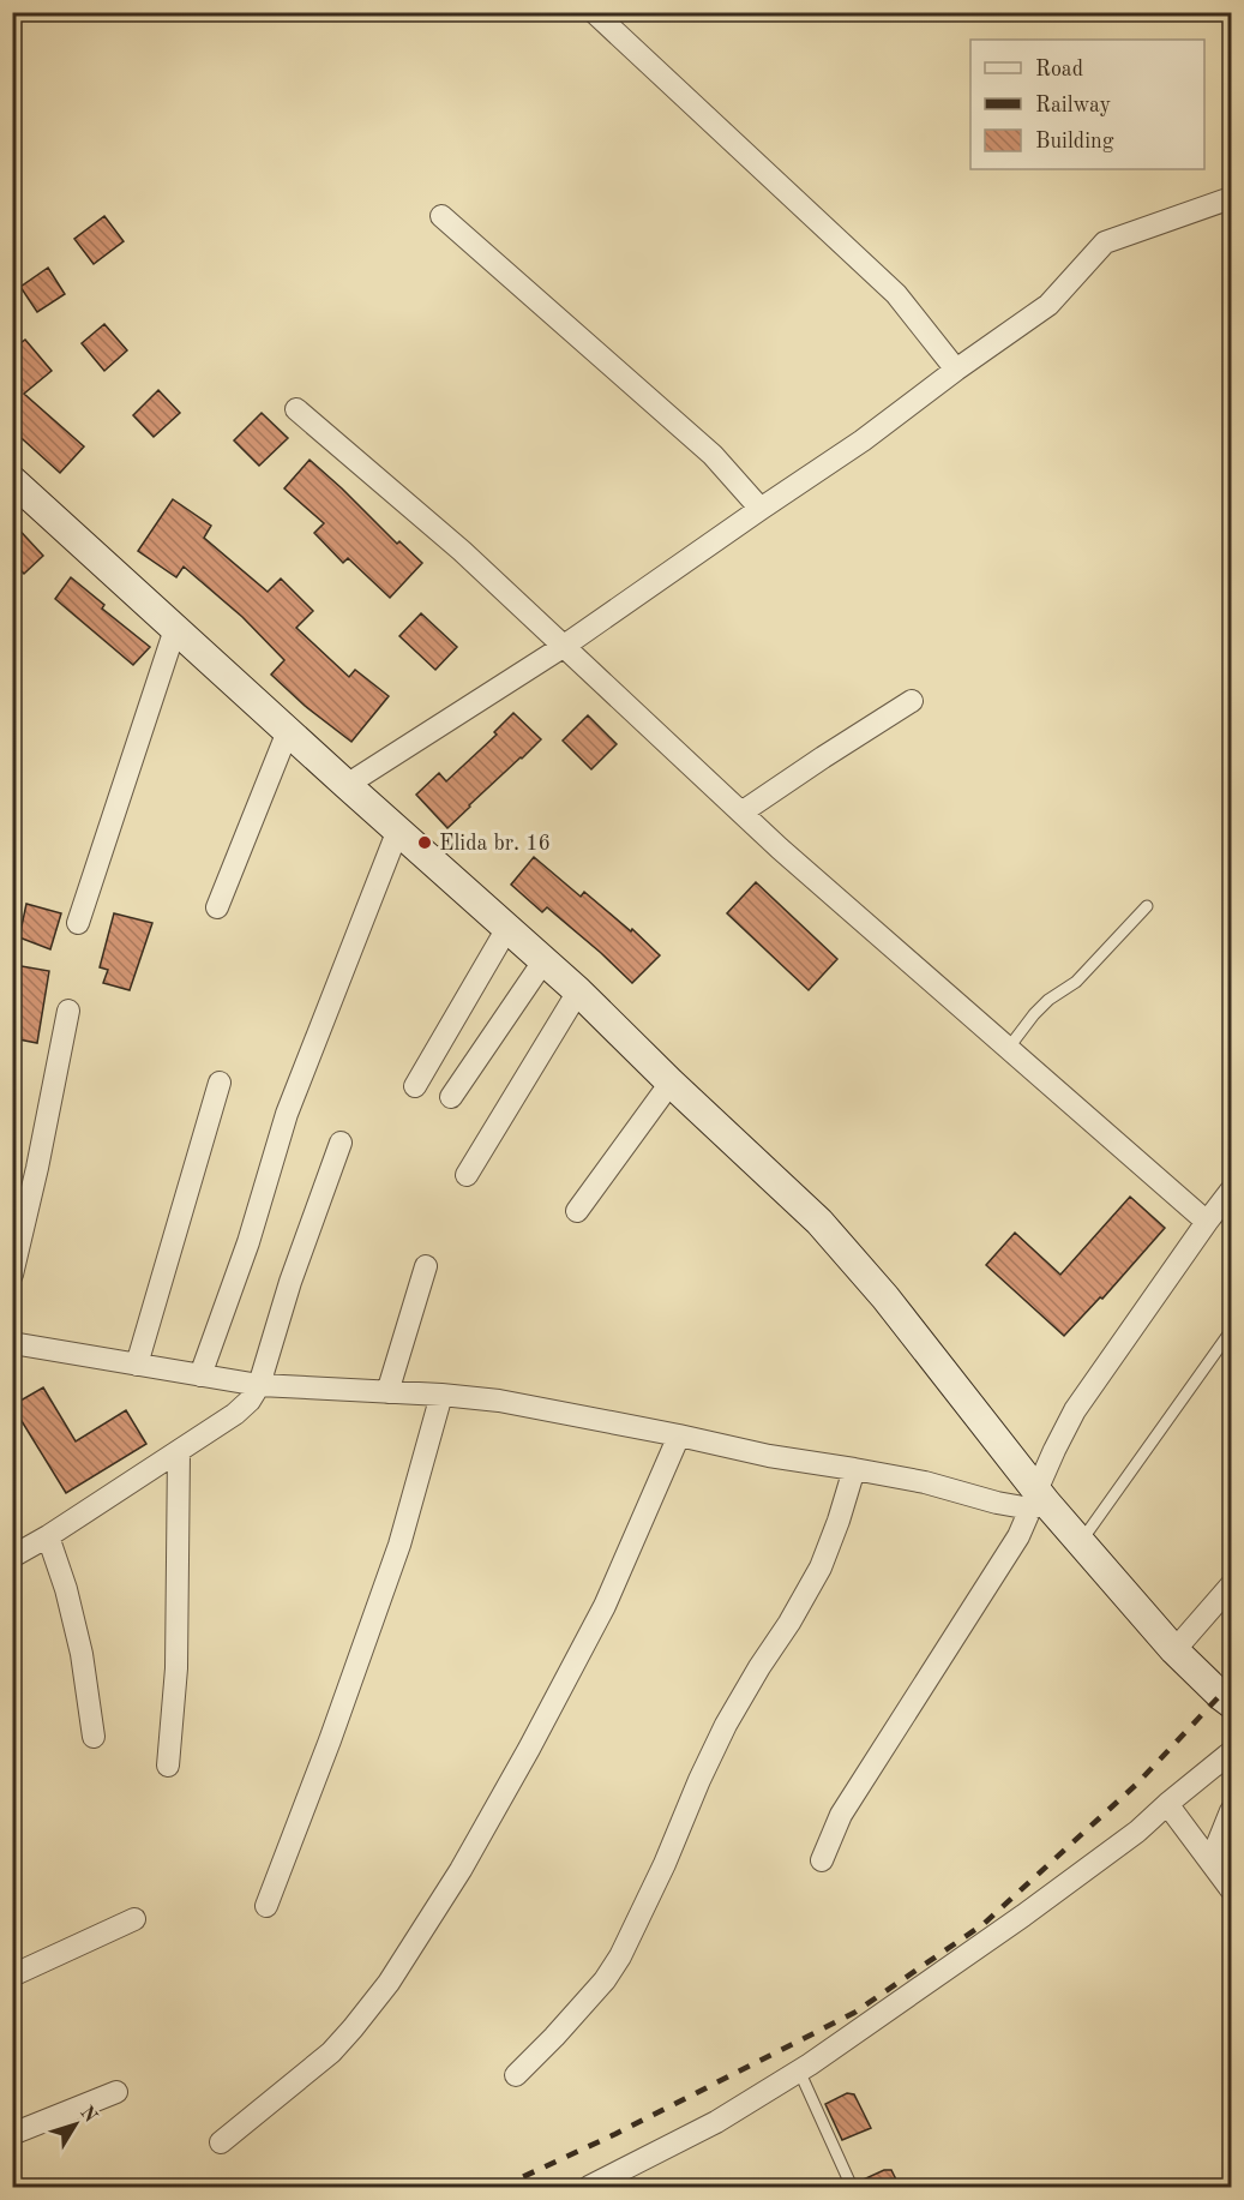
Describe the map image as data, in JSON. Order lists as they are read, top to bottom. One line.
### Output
{"places":["Elida br. 16"],"legend":["Road","Railway","Building"],"north":"top right"}
